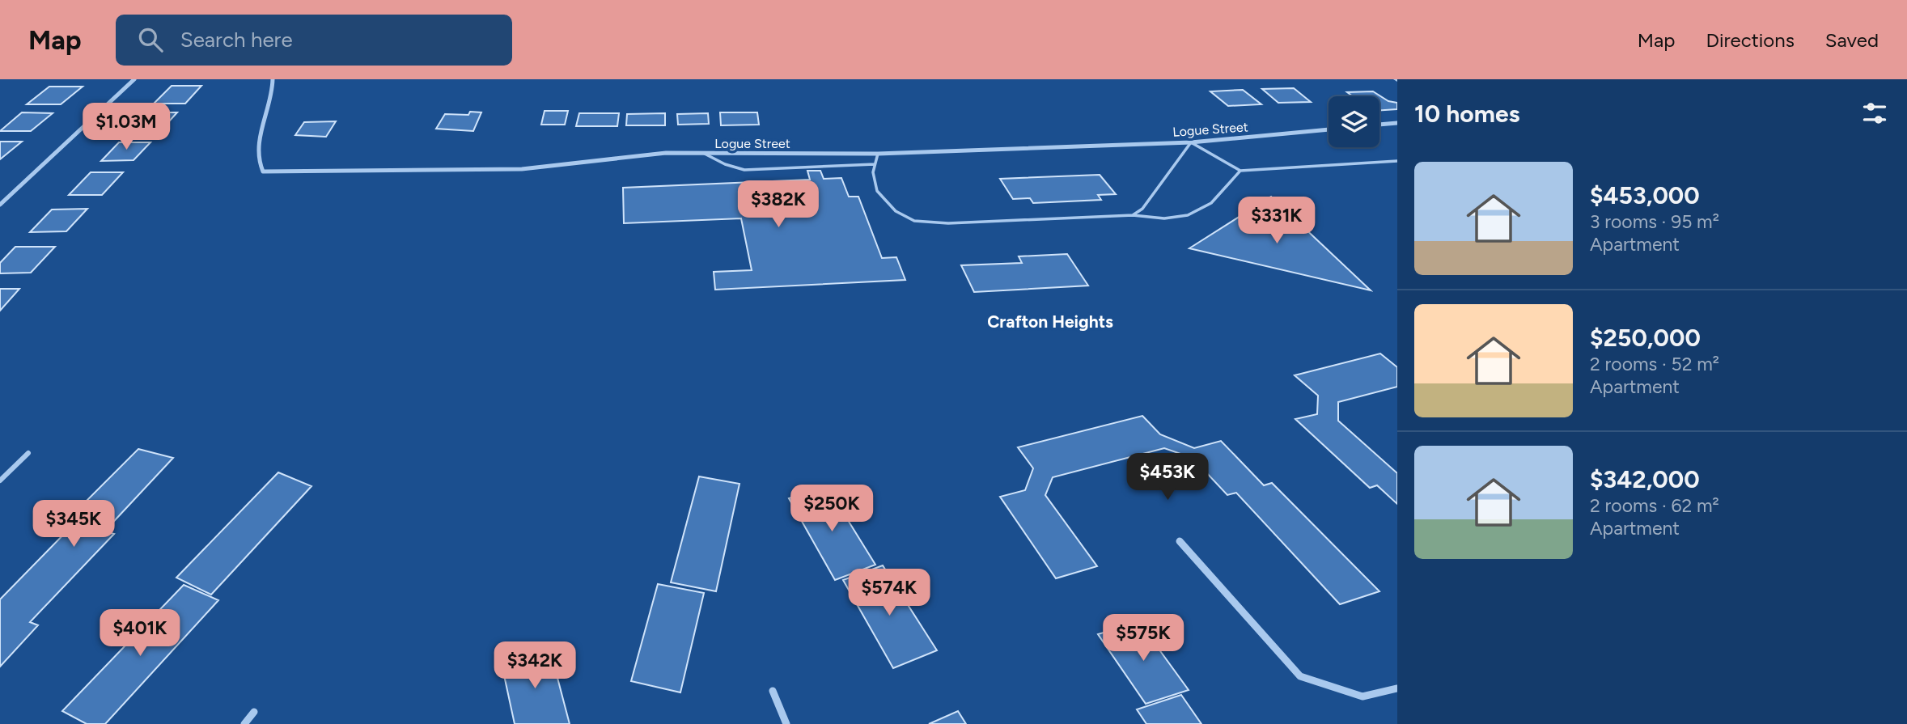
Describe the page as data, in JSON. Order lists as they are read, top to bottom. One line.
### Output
{"streets":{"street":["Logue Street"]},"districts":["Crafton Heights"],"page":{"header":"Map","search":"Search here","nav":["Map","Directions","Saved"],"heading":"10 homes","price":["$1.03M","$382K","$331K","$453K","$250K","$345K","$574K","$401K","$575K","$342K"],"list":[{"name":"$453,000","note":"3 rooms · 95 m² · Apartment"},{"name":"$250,000","note":"2 rooms · 52 m² · Apartment"},{"name":"$342,000","note":"2 rooms · 62 m² · Apartment"}]}}
